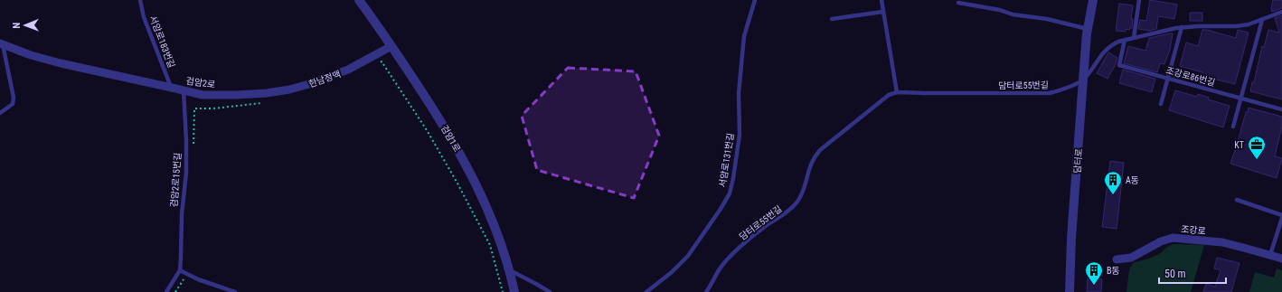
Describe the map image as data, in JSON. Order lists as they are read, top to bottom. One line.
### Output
{"streets":{"street":["검암2로","검암1로","담터로","조강로"],"lane":["서암로183번길","조강로86번길","담터로55번길","서암로131번길","검암2로15번길"]},"crossings":[["서암로183번길","검암2로"],["검암2로","검암1로"],["검암2로","검암2로15번길"],["담터로55번길","담터로"]],"places":{"office":["KT"],"building":["A동","B동"]},"scale_bar":"50 m","north":"left"}
